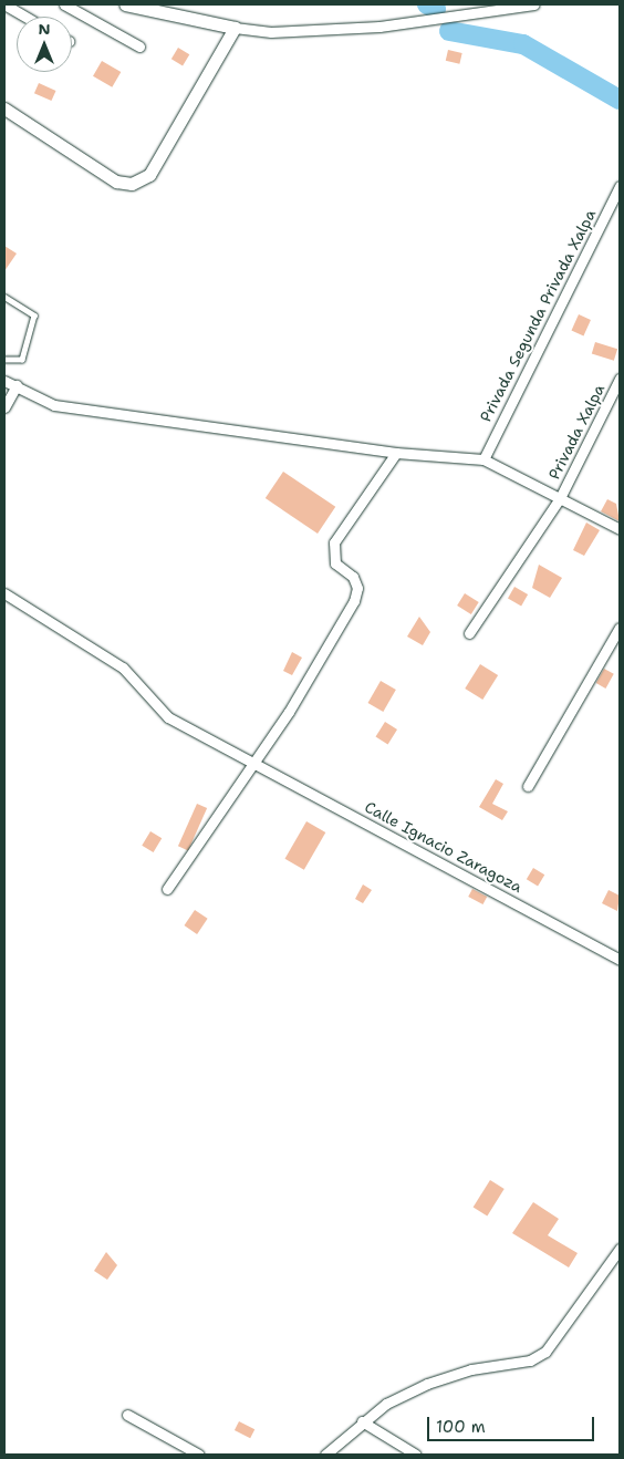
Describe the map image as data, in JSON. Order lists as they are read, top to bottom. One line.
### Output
{"streets":{"street":["Privada Segunda Privada Xalpa","Privada Xalpa","Calle Ignacio Zaragoza"]},"scale_bar":"100 m","north":"top"}
